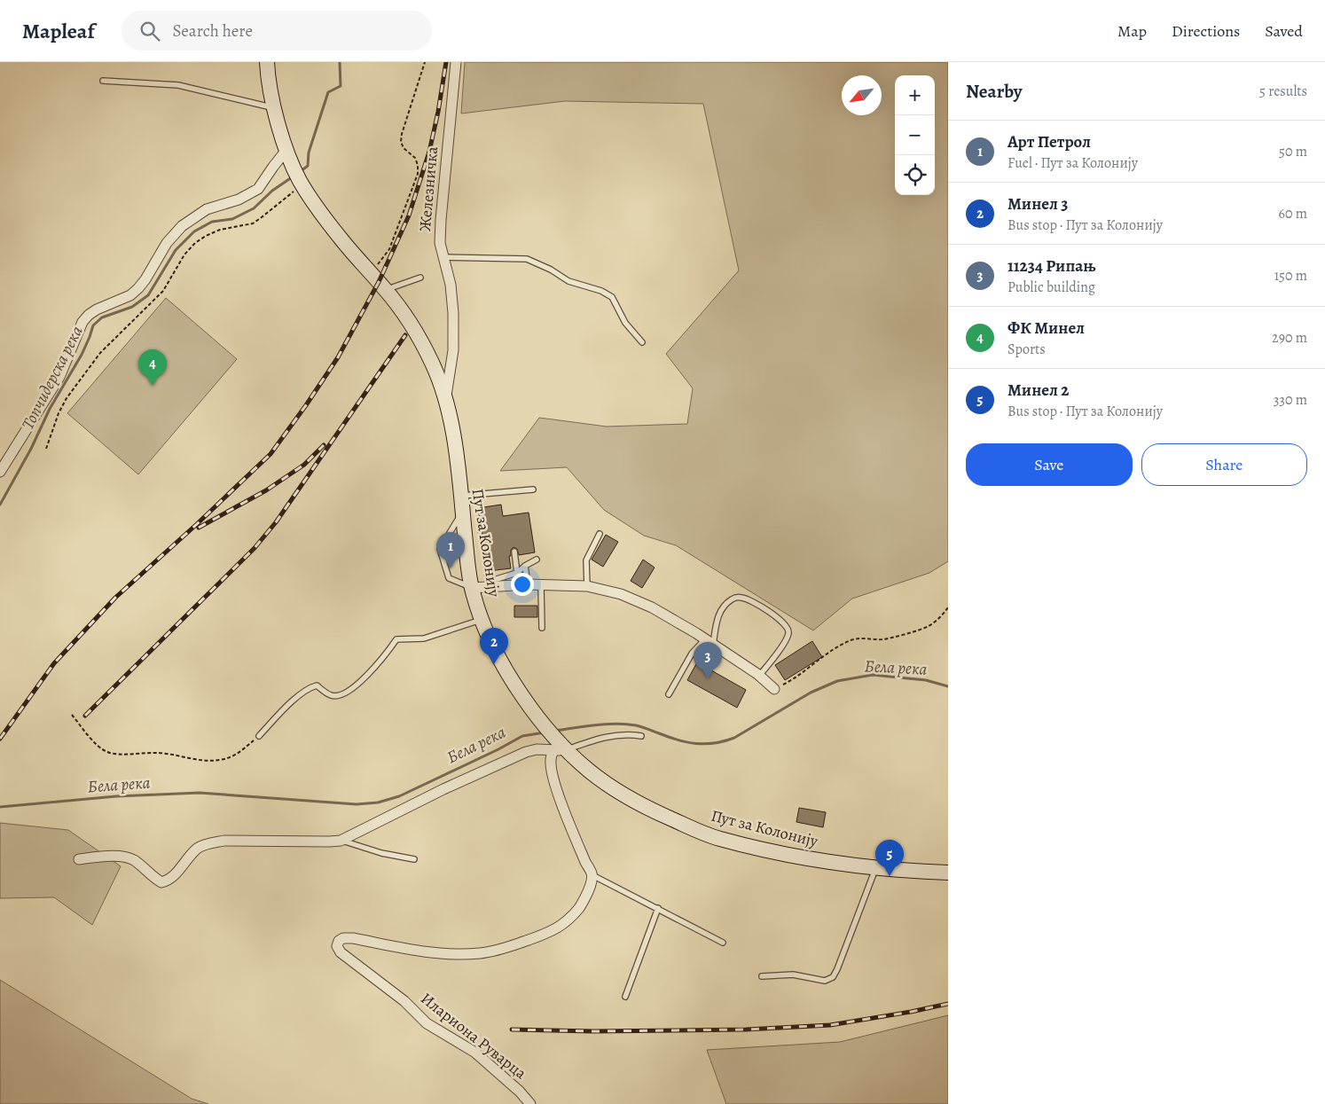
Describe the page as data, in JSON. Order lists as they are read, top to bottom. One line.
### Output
{"streets":{"street":["Железничка","Пут за Колонију","Илариона Руварца"]},"crossings":[["Железничка","Пут за Колонију"]],"water":["Топчидерска река","Бела река"],"north":"bottom left","page":{"header":"Mapleaf","search":"Search here","nav":["Map","Directions","Saved"],"heading":["Nearby","5 results"],"map_buttons":["+","−"],"list":[{"mark":"1","name":"Арт Петрол","note":"Fuel · Пут за Колонију","value":"50 m"},{"mark":"2","name":"Минел 3","note":"Bus stop · Пут за Колонију","value":"60 m"},{"mark":"3","name":"11234 Рипањ","note":"Public building","value":"150 m"},{"mark":"4","name":"ФК Минел","note":"Sports","value":"290 m"},{"mark":"5","name":"Минел 2","note":"Bus stop · Пут за Колонију","value":"330 m"}],"pins":["4","1","2","3","5"],"buttons":["Save","Share"]}}
